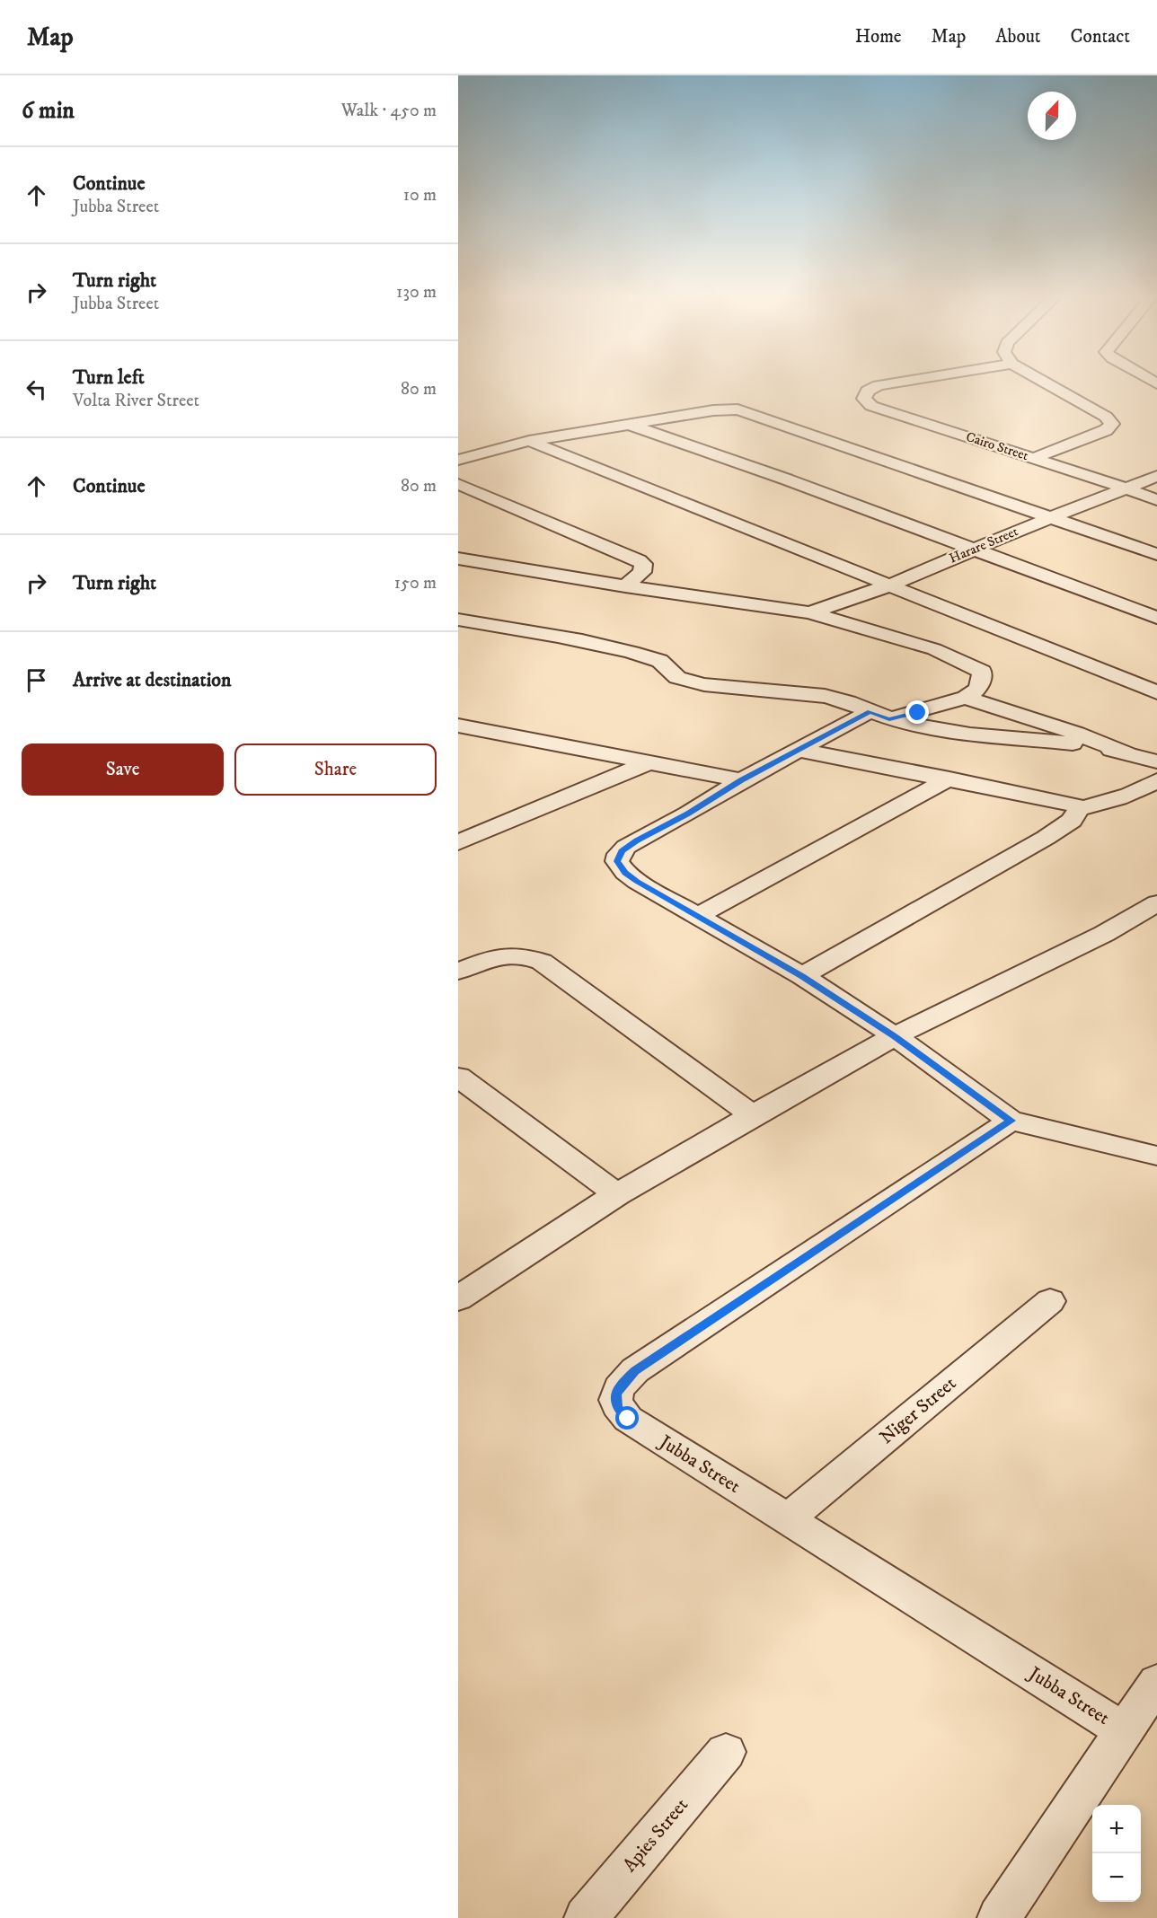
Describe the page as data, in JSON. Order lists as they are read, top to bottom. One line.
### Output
{"streets":{"street":["Cairo Street","Harare Street","Niger Street","Jubba Street","Apies Street"]},"crossings":[["Cairo Street","Harare Street"],["Niger Street","Jubba Street"]],"north":"top","page":{"header":"Map","nav":["Home","Map","About","Contact"],"heading":["6 min","Walk · 450 m"],"list":[["Continue","Jubba Street","10 m"],["Turn right","Jubba Street","130 m"],["Turn left","Volta River Street","80 m"],["Continue","80 m"],["Turn right","150 m"],"Arrive at destination"],"buttons":["Save","Share"],"map_buttons":["+","−"]}}
